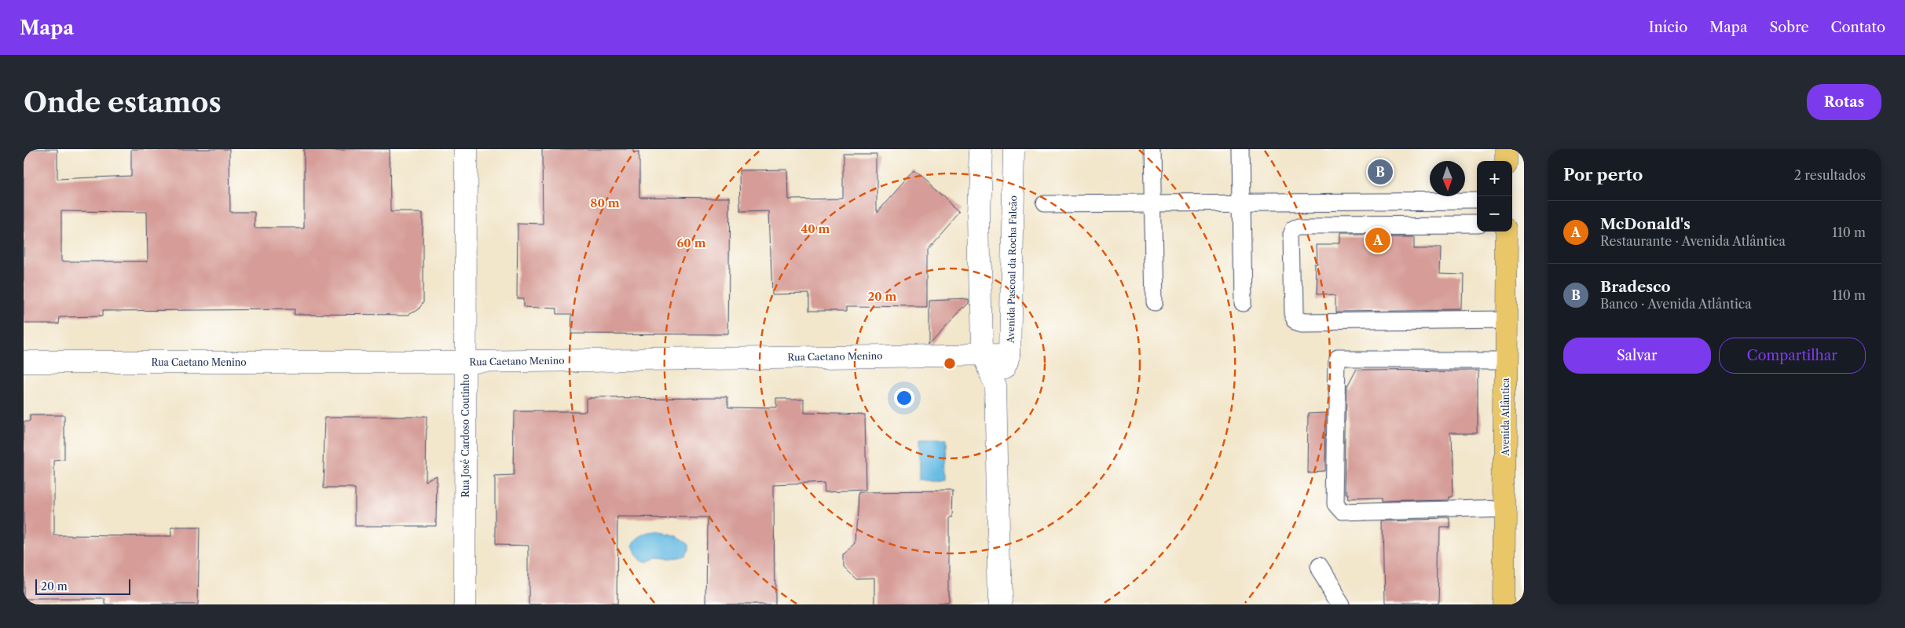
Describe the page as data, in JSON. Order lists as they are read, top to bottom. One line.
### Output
{"streets":{"main road":["Avenida Atlântica"],"street":["Avenida Pascoal da Rocha Falcão","Rua Caetano Menino","Rua José Cardoso Coutinho"]},"crossings":[["Avenida Pascoal da Rocha Falcão","Rua Caetano Menino"],["Rua Caetano Menino","Rua José Cardoso Coutinho"]],"scale_bar":"20 m","north":"bottom","page":{"header":"Mapa","nav":["Início","Mapa","Sobre","Contato"],"buttons":["Rotas",["Salvar","Compartilhar"]],"title":"Onde estamos","heading":["Por perto","2 resultados"],"pins":["B","A"],"map_buttons":["+","−"],"list":[{"mark":"A","name":"McDonald's","note":"Restaurante · Avenida Atlântica","value":"110 m"},{"mark":"B","name":"Bradesco","note":"Banco · Avenida Atlântica","value":"110 m"}],"scale":"20 m"},"rings":["80 m","40 m","60 m","20 m"]}
